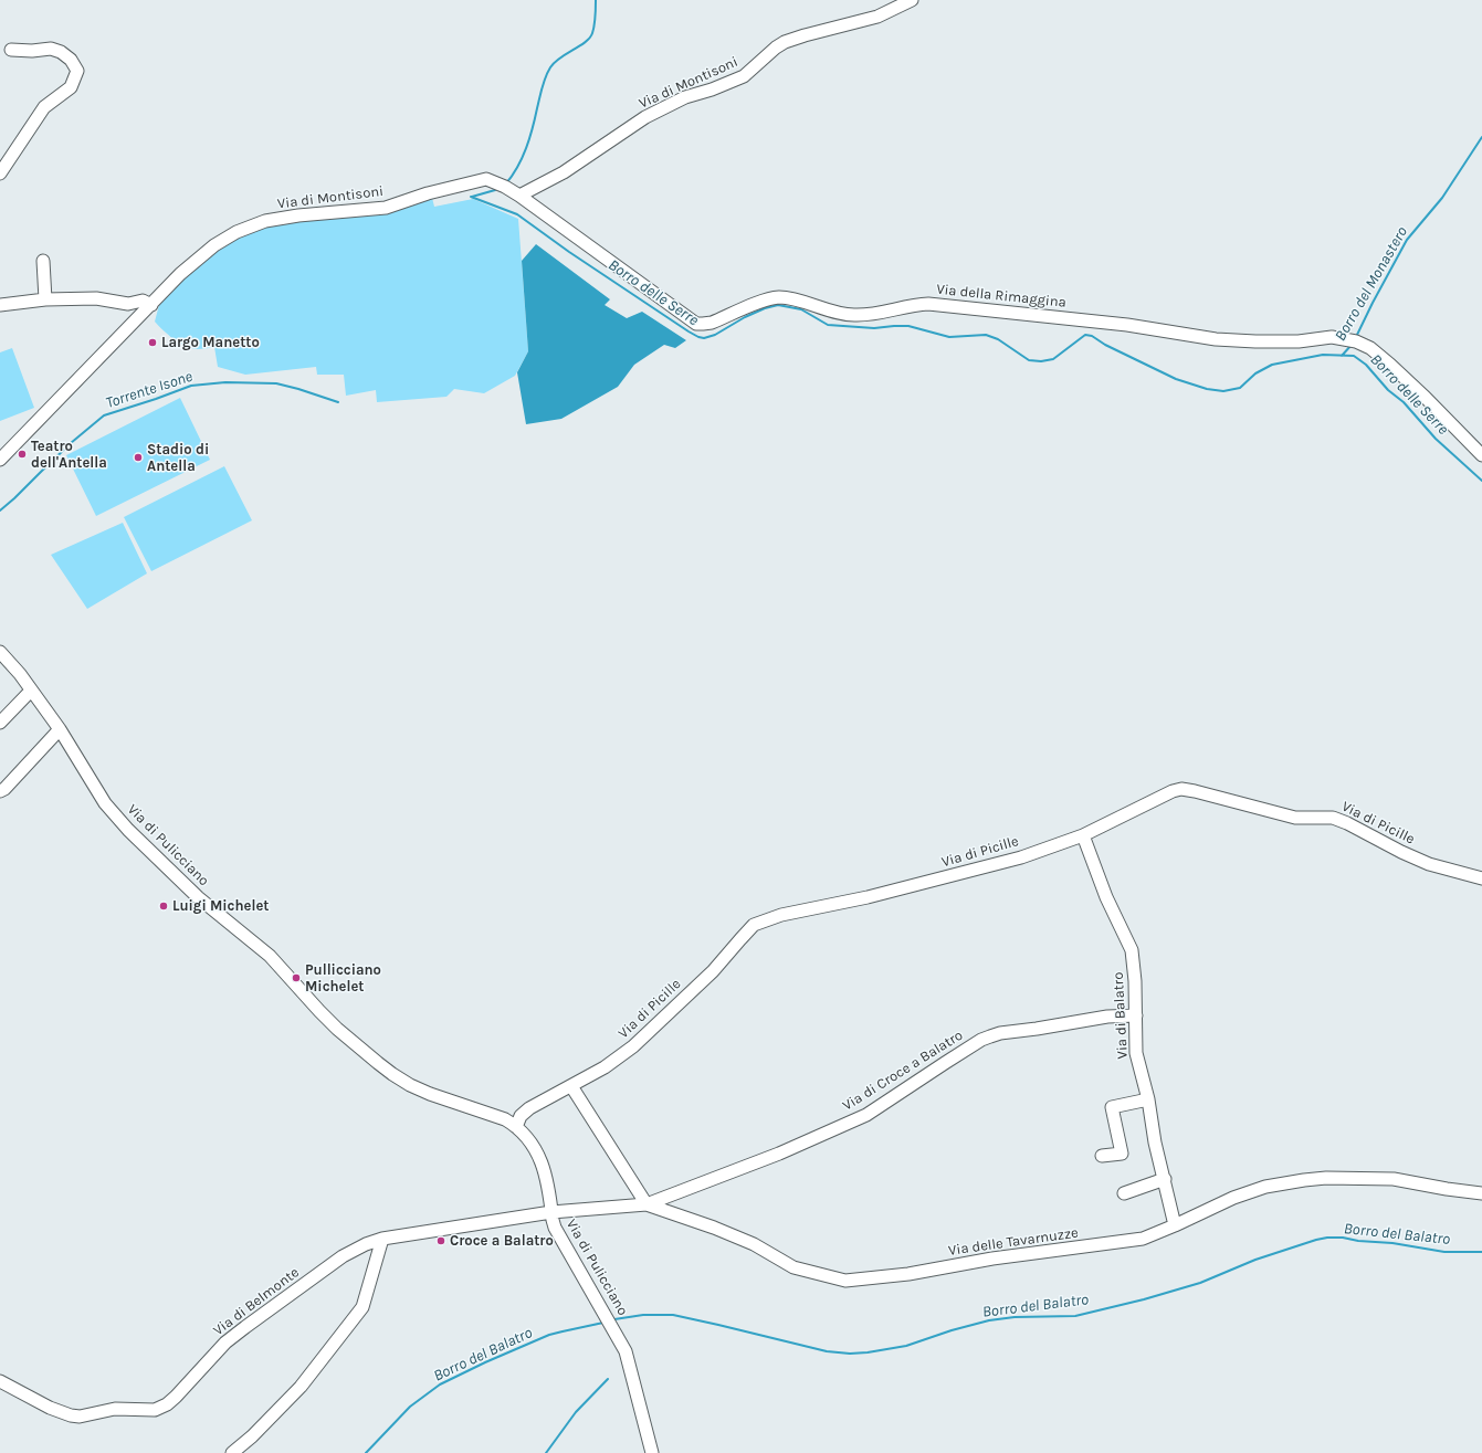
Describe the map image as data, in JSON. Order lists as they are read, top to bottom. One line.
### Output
{"streets":{"street":["Via di Montisoni","Via della Rimaggina","Via di Picille","Via di Pulicciano","Via di Balatro","Via di Croce a Balatro","Via delle Tavarnuzze","Via di Belmonte"]},"crossings":[["Via di Montisoni","Via della Rimaggina"],["Via di Picille","Via di Pulicciano"],["Via di Picille","Via di Balatro"],["Via di Pulicciano","Via delle Tavarnuzze"],["Via di Pulicciano","Via di Belmonte"],["Via di Balatro","Via di Croce a Balatro"],["Via di Balatro","Via delle Tavarnuzze"],["Via di Croce a Balatro","Via delle Tavarnuzze"],["Via delle Tavarnuzze","Via di Belmonte"]],"water":["Borro del Monastero","Borro delle Serre","Torrente Isone","Borro del Balatro"],"places":["Largo Manetto","Teatro dell'Antella","Stadio di Antella","Luigi Michelet","Pullicciano Michelet","Croce a Balatro"]}
